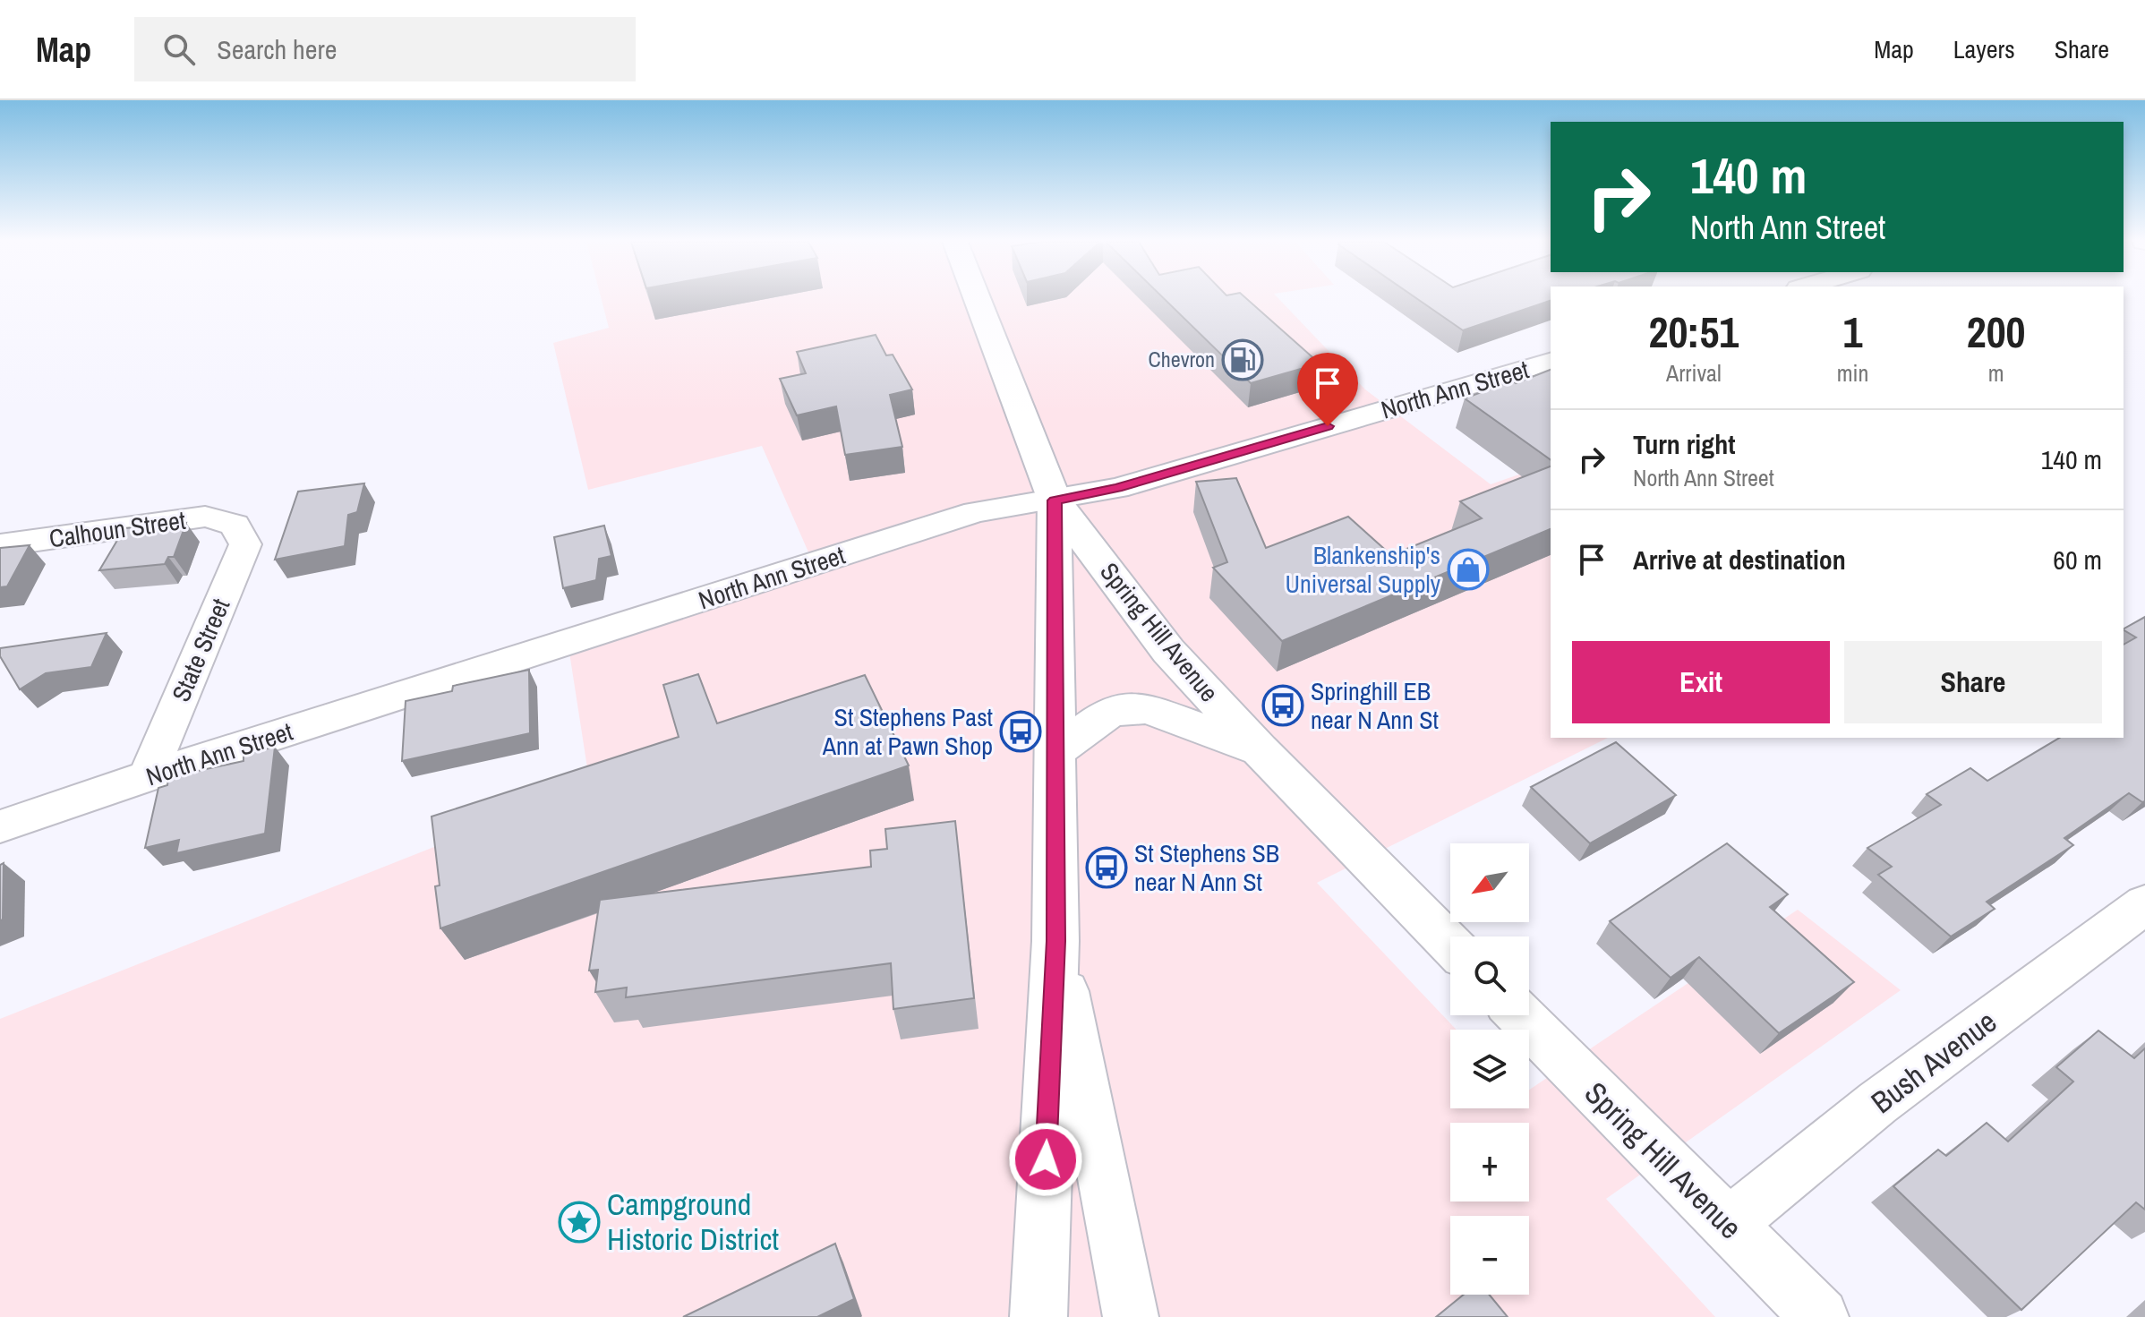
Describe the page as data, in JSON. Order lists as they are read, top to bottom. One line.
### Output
{"streets":{"main road":["Spring Hill Avenue"],"street":["North Ann Street","Calhoun Street","State Street","Bush Avenue"]},"crossings":[["North Ann Street","Spring Hill Avenue"],["North Ann Street","State Street"],["Calhoun Street","State Street"],["Spring Hill Avenue","Bush Avenue"]],"places":{"fuel station":["Chevron"],"shop":["Blankenship's Universal Supply"],"bus stop":["Springhill EB near N Ann St","St Stephens Past Ann at Pawn Shop","St Stephens SB near N Ann St"],"place":["Campground Historic District"]},"north":"bottom left","page":{"header":"Map","search":"Search here","nav":["Map","Layers","Share"],"turn":["140 m","North Ann Street"],"eta":["20:51","Arrival","1","min","200","m"],"list":[{"name":"Turn right","note":"North Ann Street","value":"140 m"},{"name":"Arrive at destination","value":"60 m"}],"buttons":["Exit","Share"],"map_buttons":["+","−"]}}
